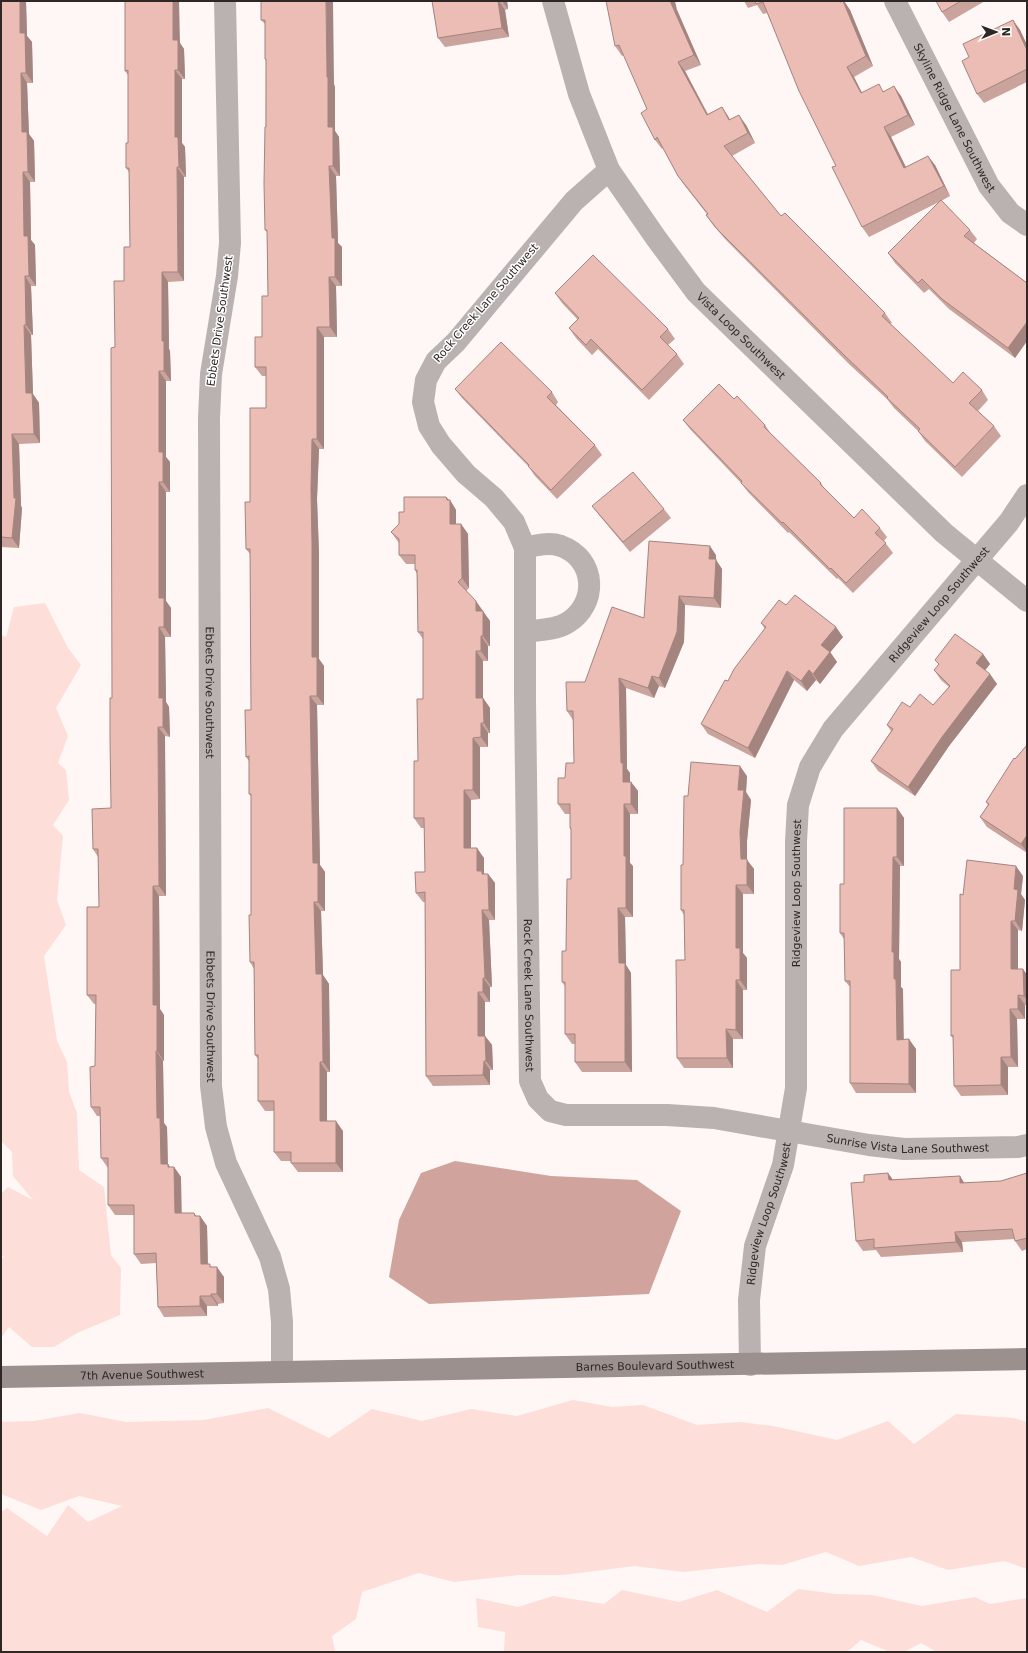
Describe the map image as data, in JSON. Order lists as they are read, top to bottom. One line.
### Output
{"streets":{"street":["Skyline Ridge Lane Southwest","Rock Creek Lane Southwest","Ebbets Drive Southwest","Vista Loop Southwest","Ridgeview Loop Southwest","Sunrise Vista Lane Southwest","Barnes Boulevard Southwest","7th Avenue Southwest"]},"crossings":[["Rock Creek Lane Southwest","Vista Loop Southwest"],["Rock Creek Lane Southwest","Ridgeview Loop Southwest"],["Rock Creek Lane Southwest","Sunrise Vista Lane Southwest"],["Ebbets Drive Southwest","Barnes Boulevard Southwest"],["Ebbets Drive Southwest","7th Avenue Southwest"],["Vista Loop Southwest","Ridgeview Loop Southwest"],["Ridgeview Loop Southwest","Sunrise Vista Lane Southwest"],["Ridgeview Loop Southwest","Barnes Boulevard Southwest"],["Barnes Boulevard Southwest","7th Avenue Southwest"]],"north":"right"}
